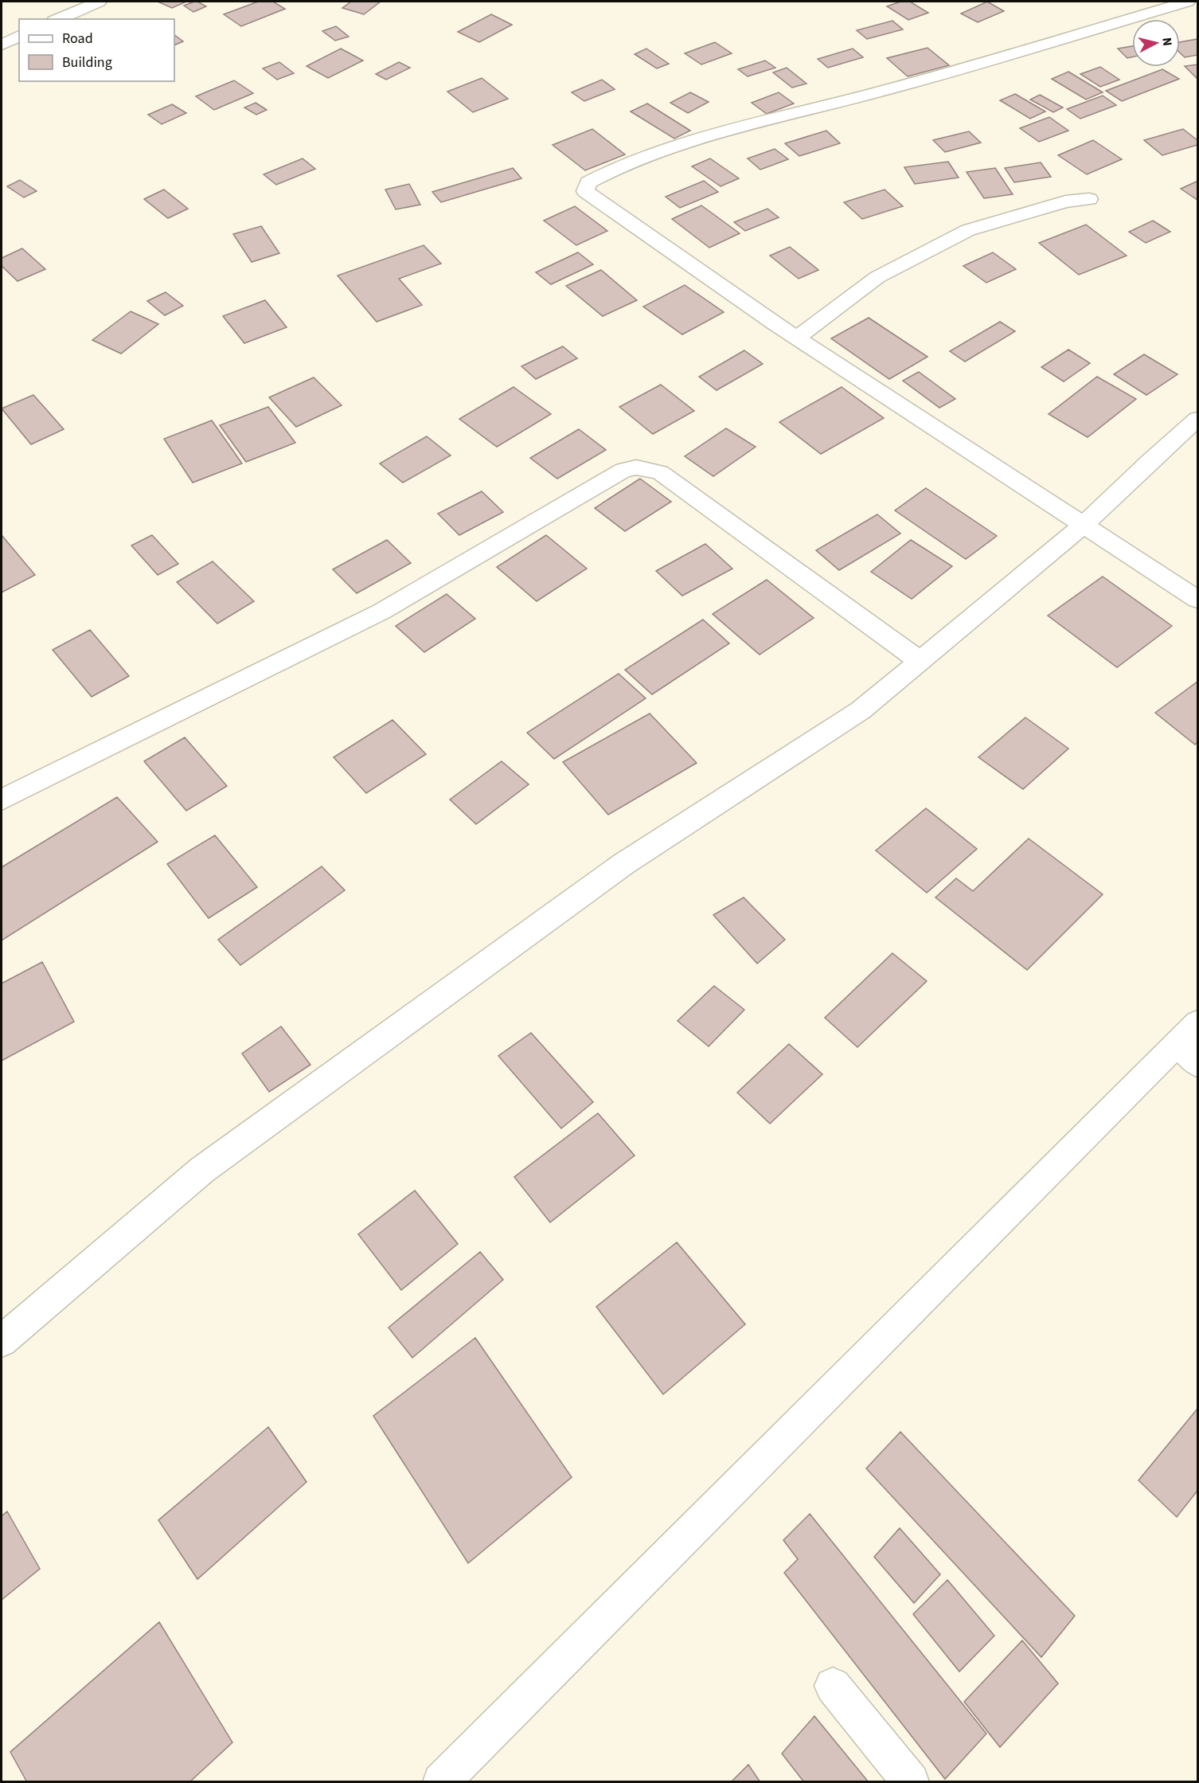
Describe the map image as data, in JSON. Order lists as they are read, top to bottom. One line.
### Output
{"legend":["Road","Building"],"north":"right"}
